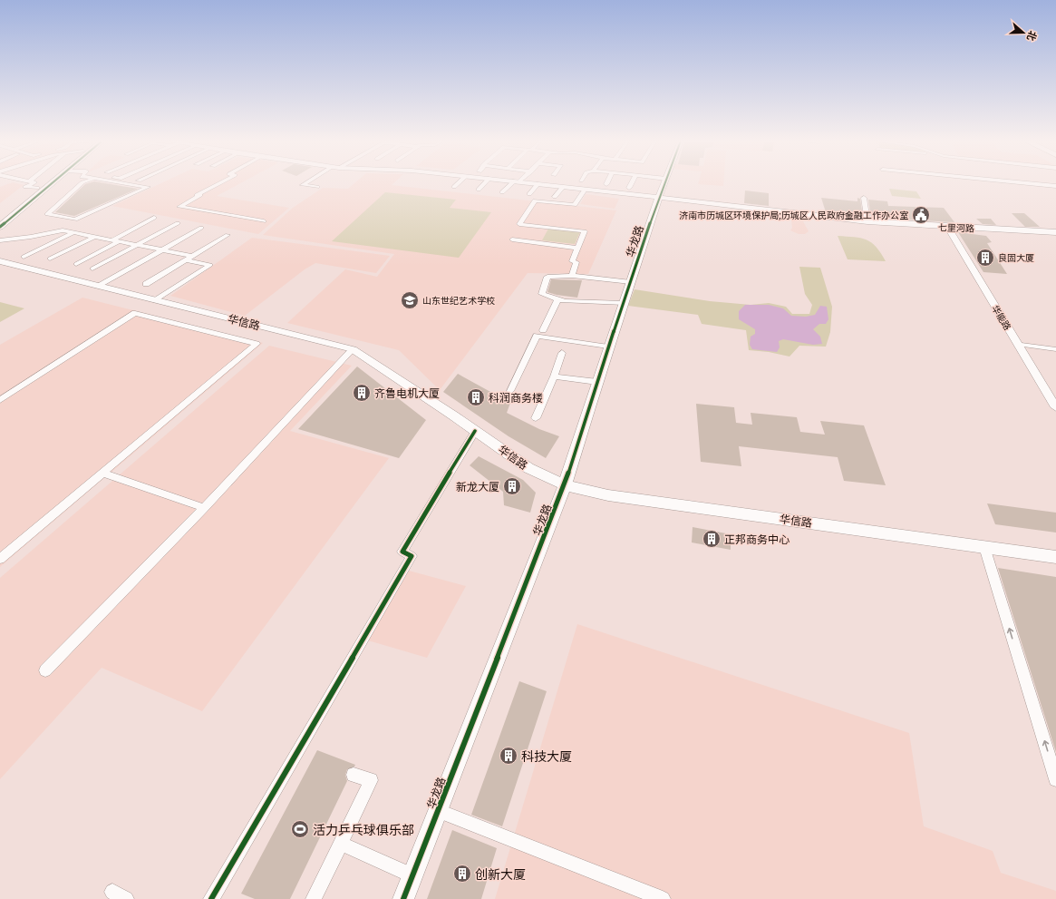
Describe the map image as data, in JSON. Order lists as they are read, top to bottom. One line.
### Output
{"streets":{"main road":["七里河路","华龙路","华信路"],"street":["华能路"]},"crossings":[["七里河路","华龙路"],["七里河路","华能路"],["华龙路","华信路"]],"places":{"public building":["济南市历城区环境保护局;历城区人民政府金融工作办公室"],"building":["良固大厦","齐鲁电机大厦","科润商务楼","新龙大厦","正邦商务中心","科技大厦","创新大厦"],"school or university":["山东世纪艺术学校"],"sports":["活力乒乓球俱乐部"]},"north":"right"}
